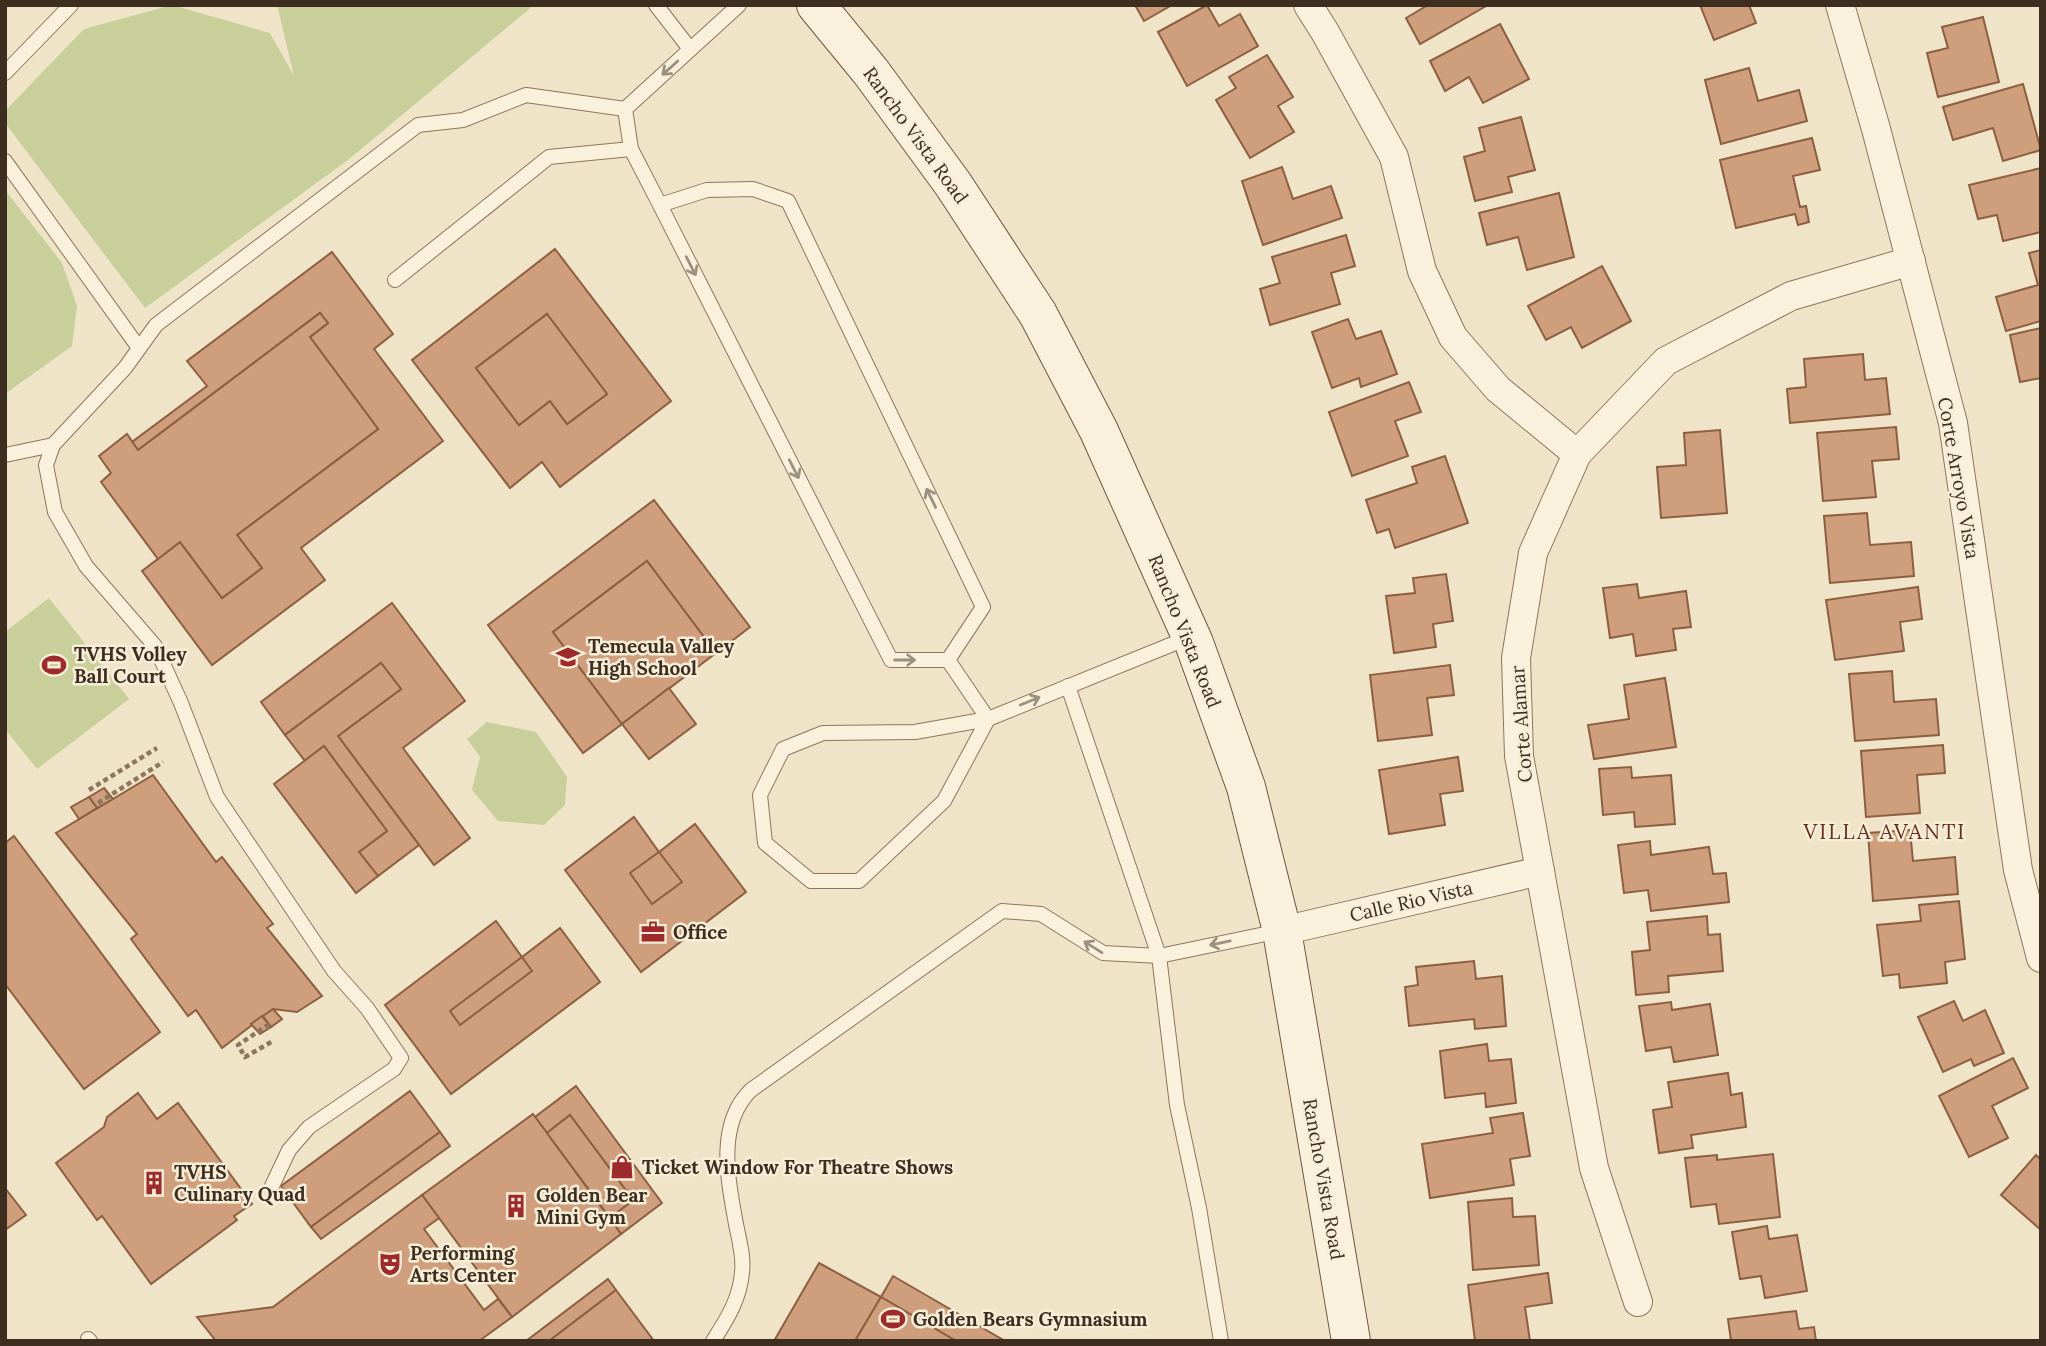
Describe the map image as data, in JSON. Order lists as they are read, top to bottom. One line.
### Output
{"streets":{"main road":["Rancho Vista Road"],"street":["Corte Arroyo Vista","Corte Alamar","Calle Rio Vista"]},"crossings":[["Rancho Vista Road","Calle Rio Vista"],["Corte Arroyo Vista","Corte Alamar"],["Corte Alamar","Calle Rio Vista"]],"districts":["VILLA AVANTI"],"places":{"school or university":["Temecula Valley High School"],"sports":["TVHS Volley Ball Court","Golden Bears Gymnasium"],"office":["Office"],"shop":["Ticket Window For Theatre Shows"],"building":["TVHS Culinary Quad","Golden Bear Mini Gym"],"theatre":["Performing Arts Center"]}}
